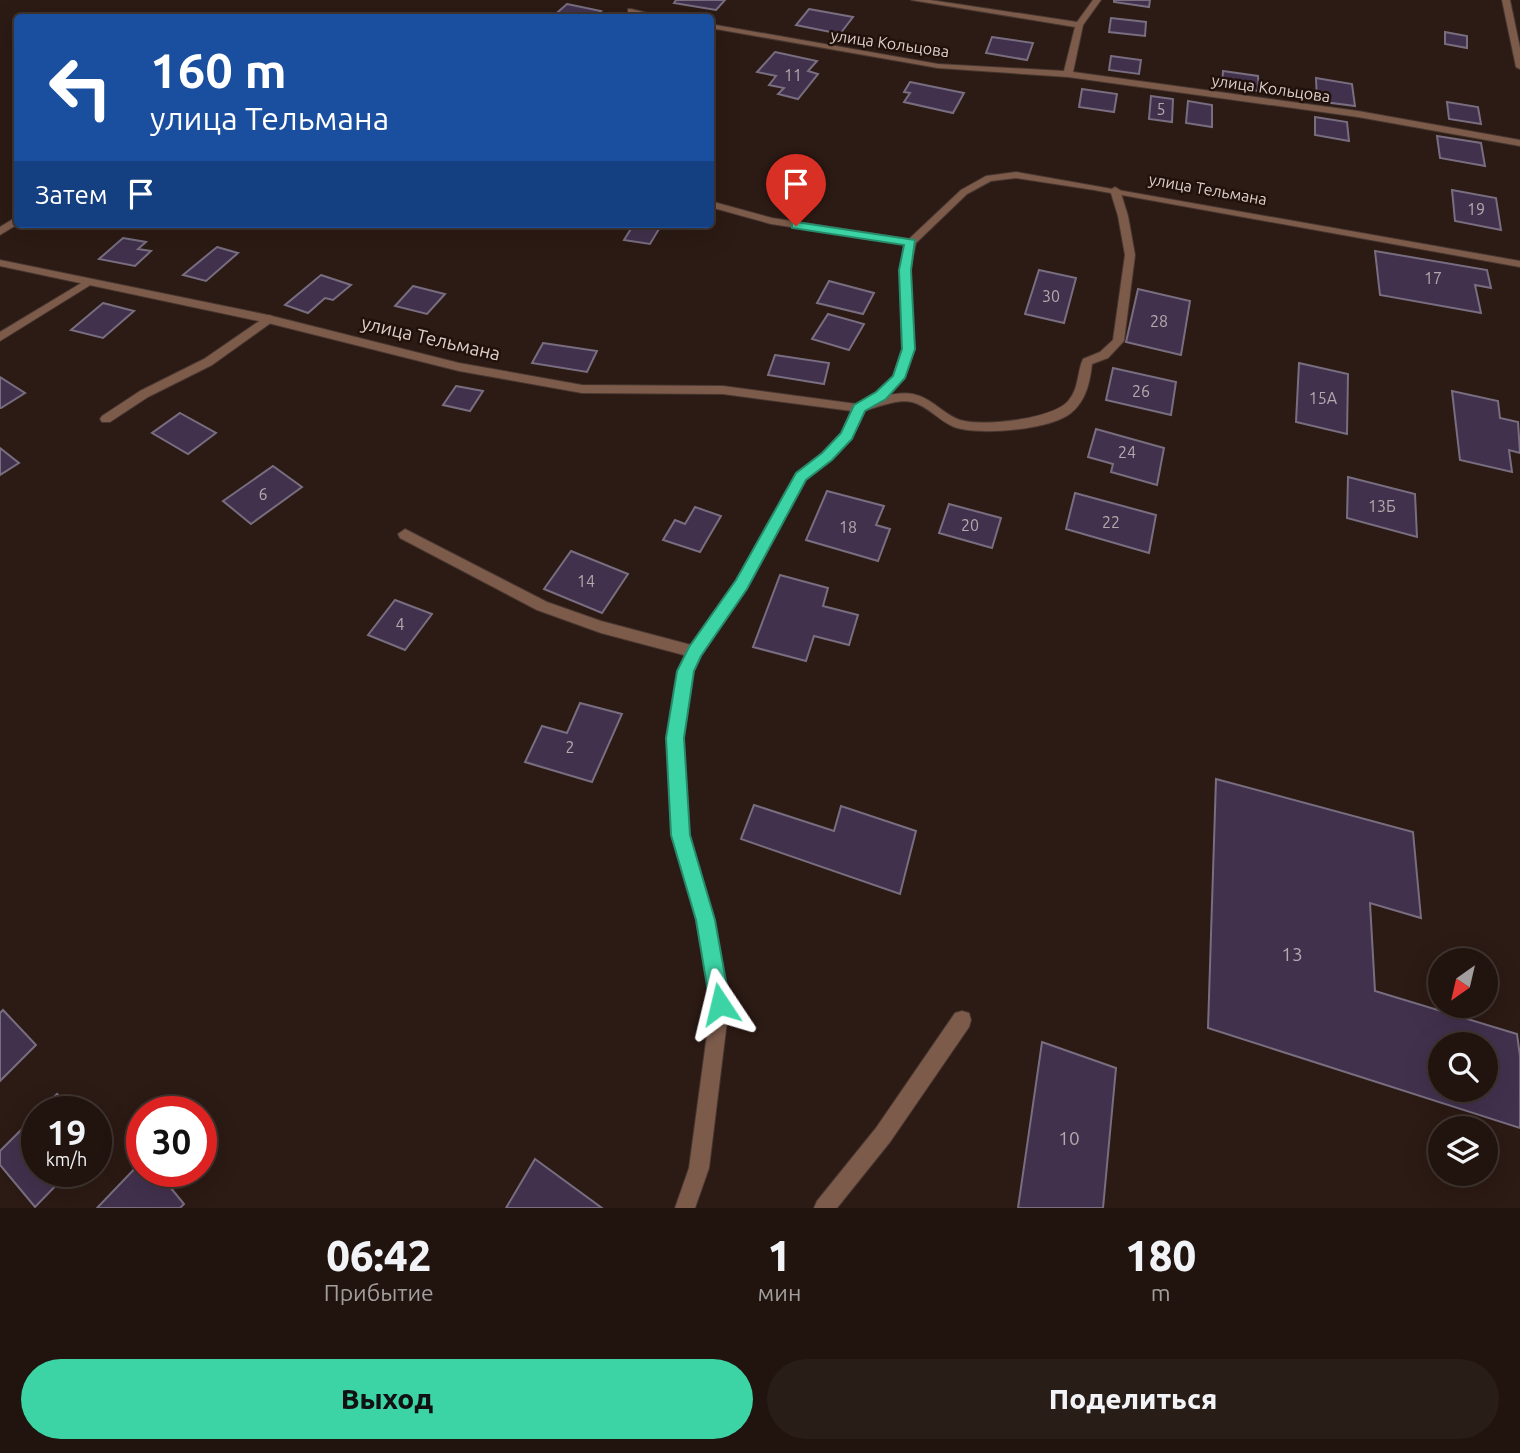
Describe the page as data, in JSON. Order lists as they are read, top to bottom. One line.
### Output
{"streets":{"street":["улица Кольцoва","улица Кольцова","улица Тельмана"]},"crossings":[["улица Кольцoва","улица Кольцова"]],"house_numbers":["11","5","19","17","30","28","26","15А","24","6","13Б","22","20","18","14","4","2","13","10"],"north":"bottom left","page":{"turn":["160 m","улица Тельмана"],"then":"Затем","speed":"19 km/h","limit":"30","eta":["06:42","Прибытие","1","мин","180","m"],"buttons":["Выход","Поделиться"]}}
